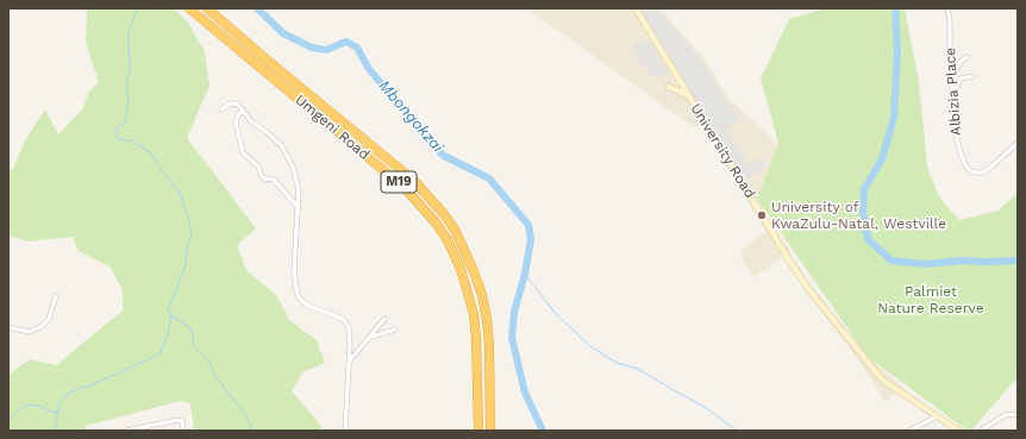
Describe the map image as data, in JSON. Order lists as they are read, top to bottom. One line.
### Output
{"streets":{"highway":["Umgeni Road","M19"],"street":["Albizia Place","University Road"]},"water":["Mbongokzai"],"parks":["Palmiet Nature Reserve"],"places":["University of KwaZulu-Natal, Westville"]}
